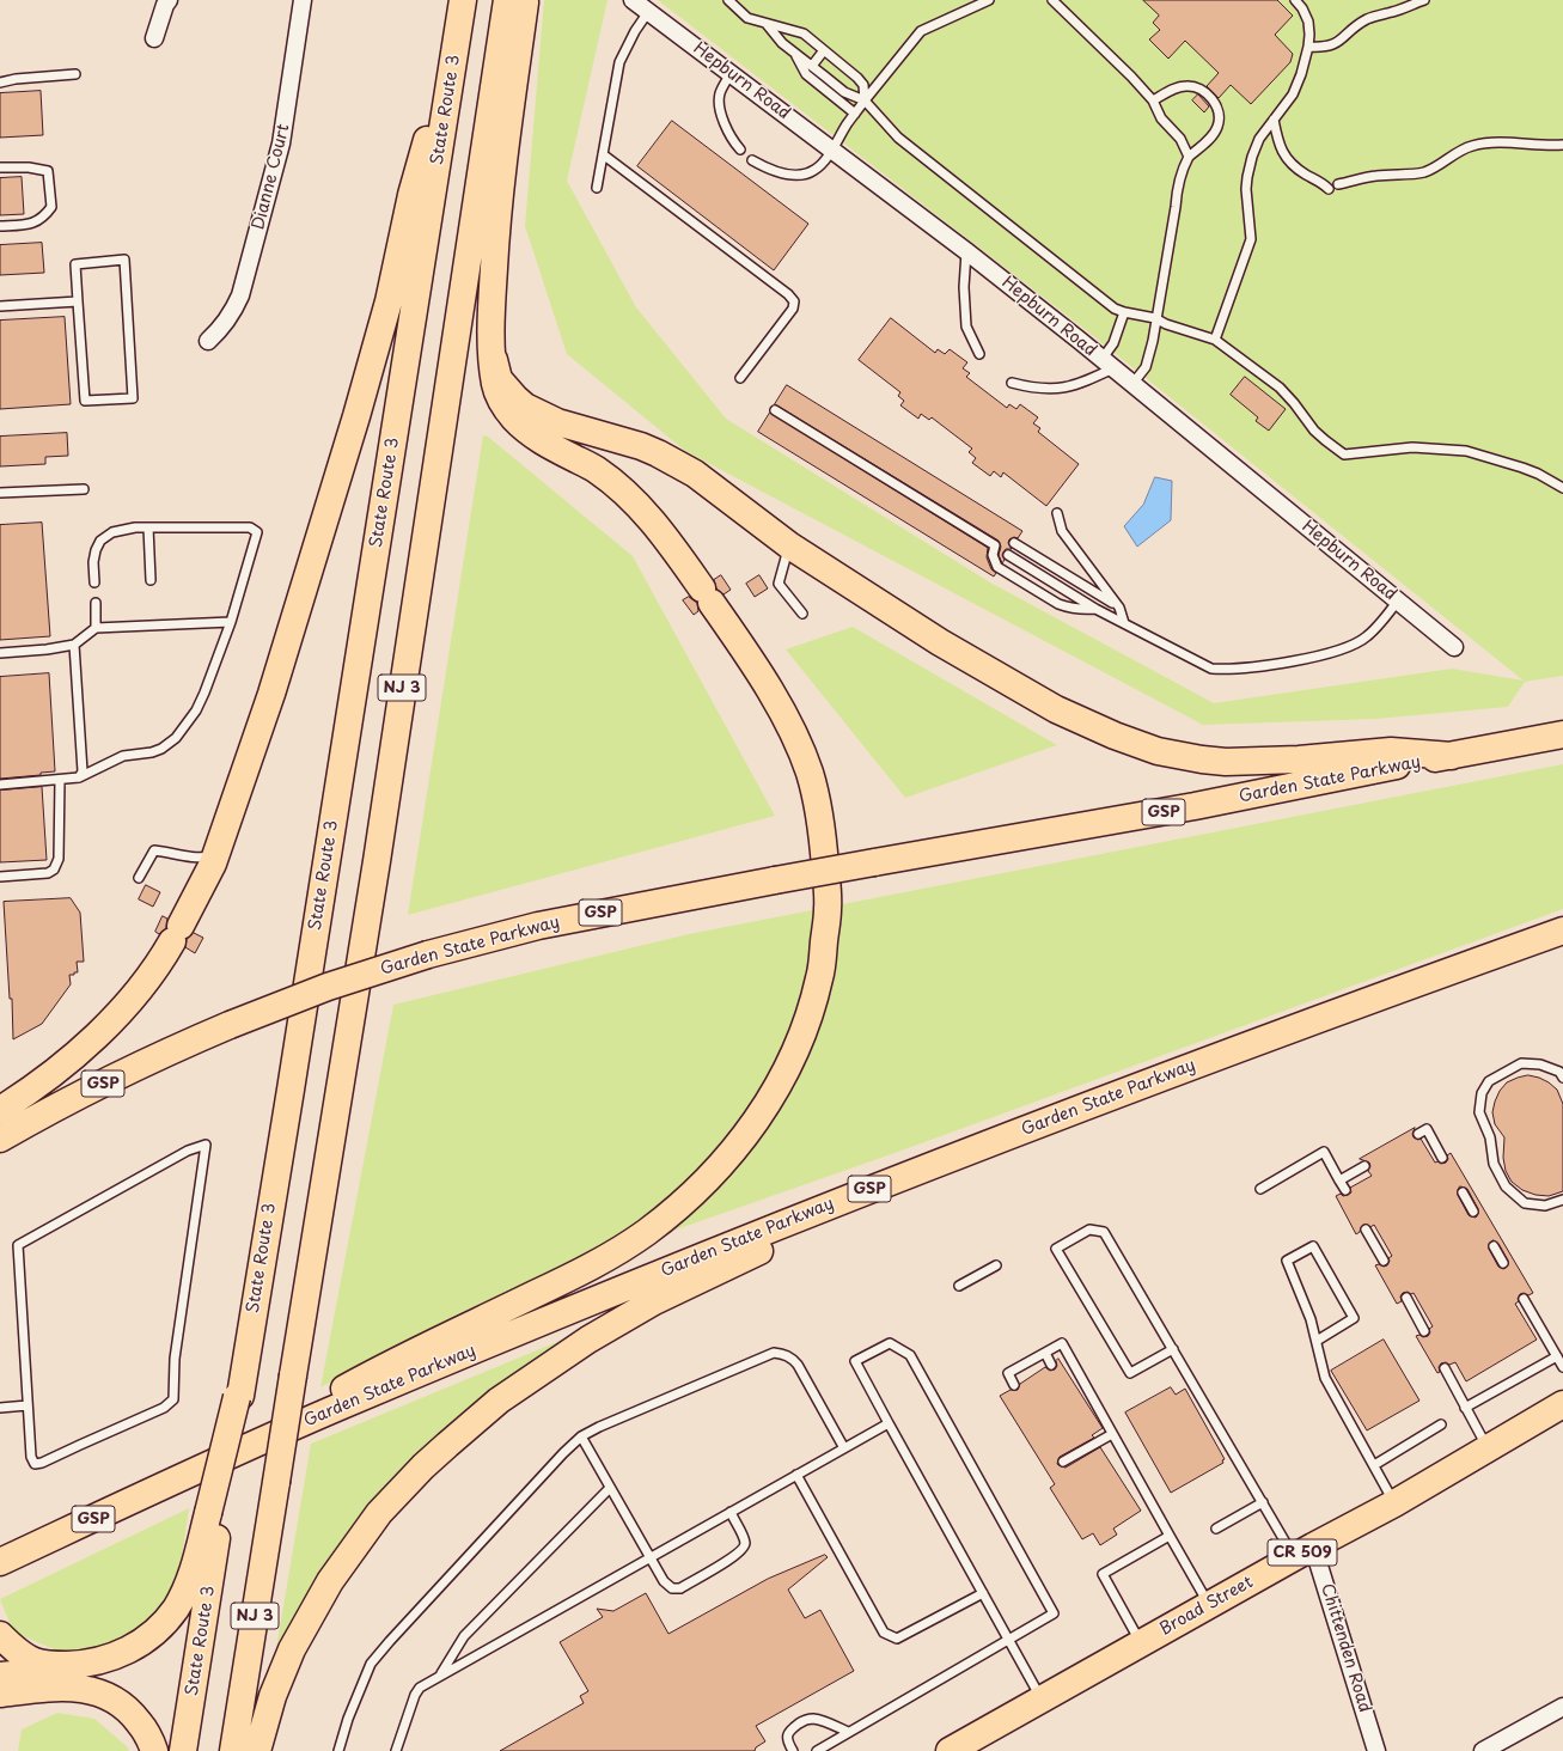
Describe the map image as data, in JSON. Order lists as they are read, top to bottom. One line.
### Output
{"streets":{"main road":["State Route 3","NJ 3","Garden State Parkway","GSP","CR 509","Broad Street"],"street":["Hepburn Road","Dianne Court","Chittenden Road"]},"crossings":[["Broad Street","Chittenden Road"]]}
